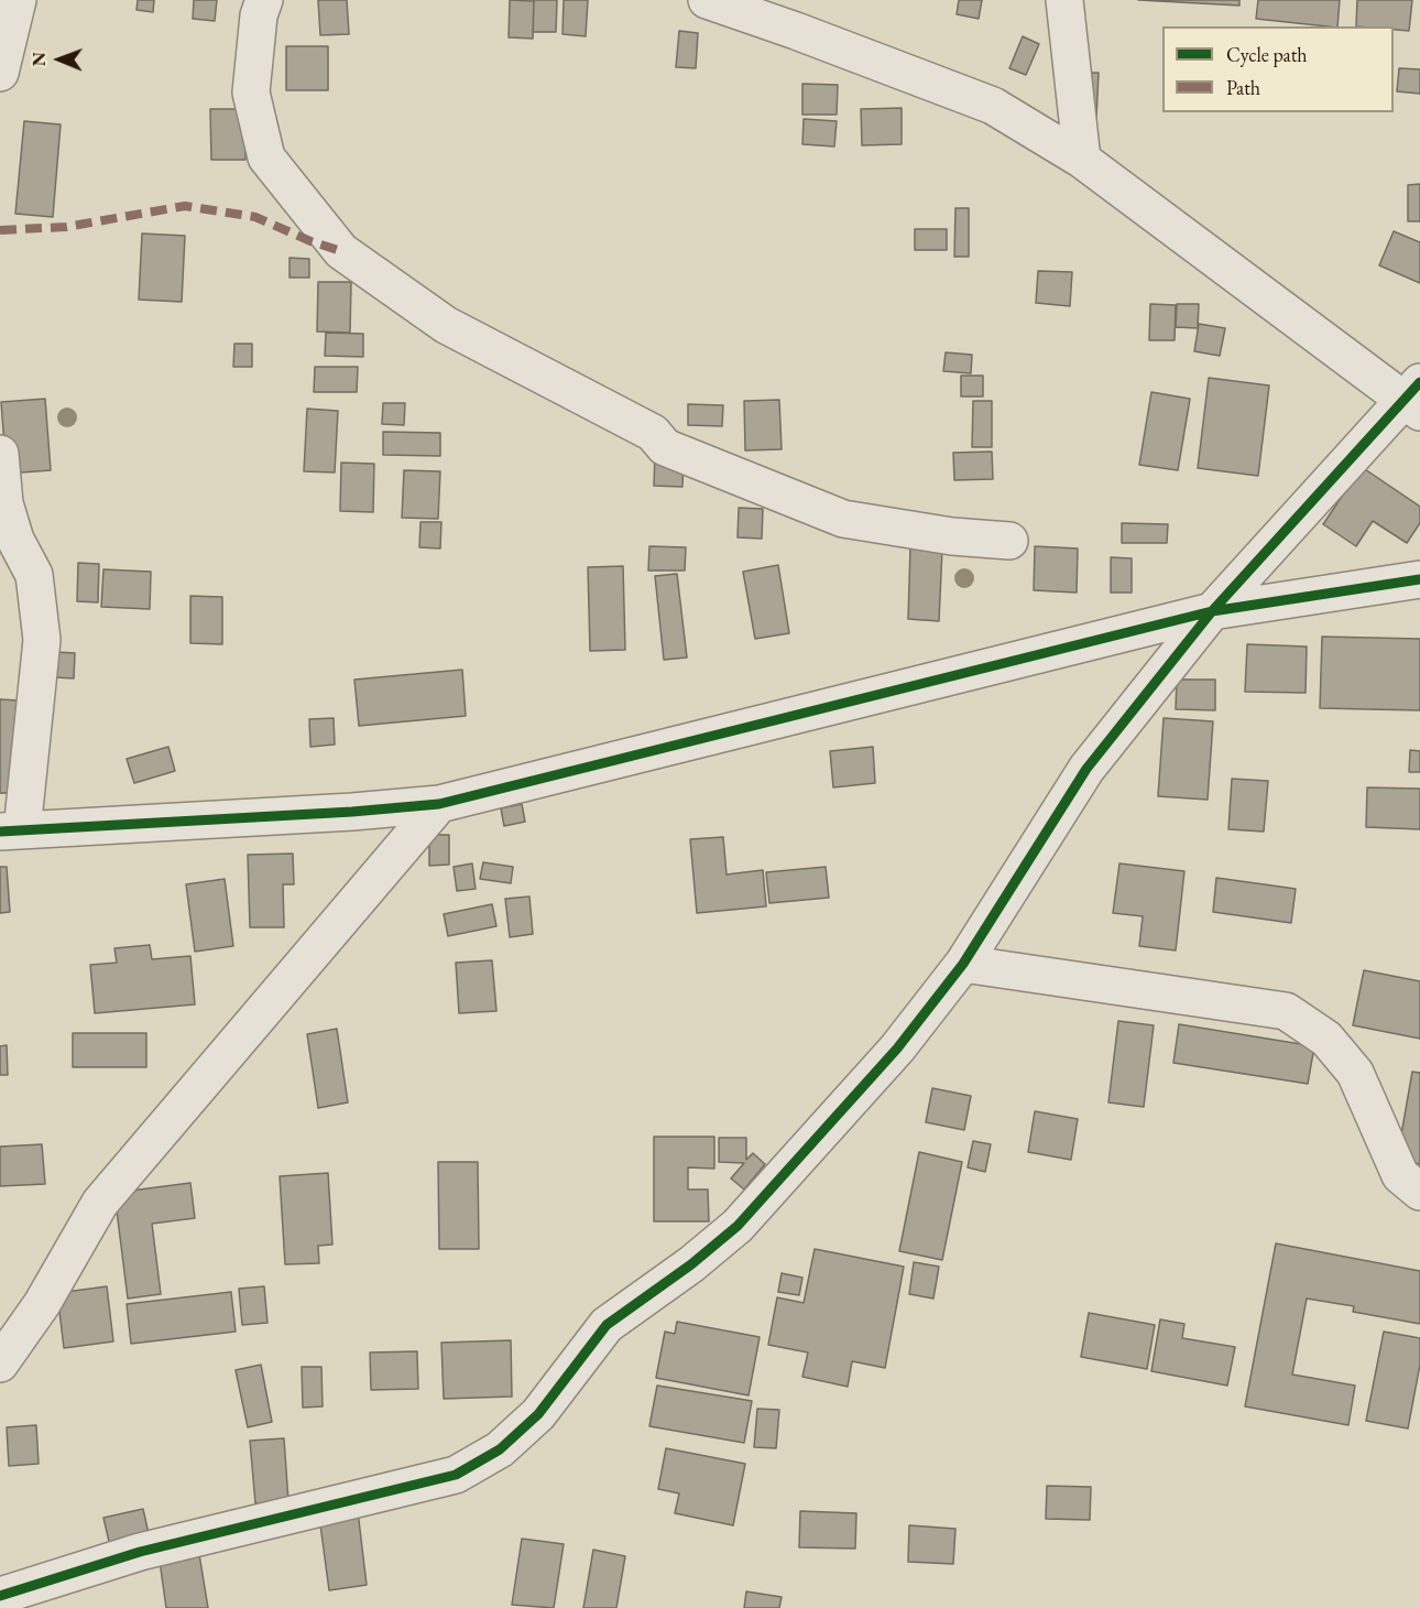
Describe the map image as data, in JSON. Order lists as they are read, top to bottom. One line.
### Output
{"legend":["Cycle path","Path"],"north":"left"}
